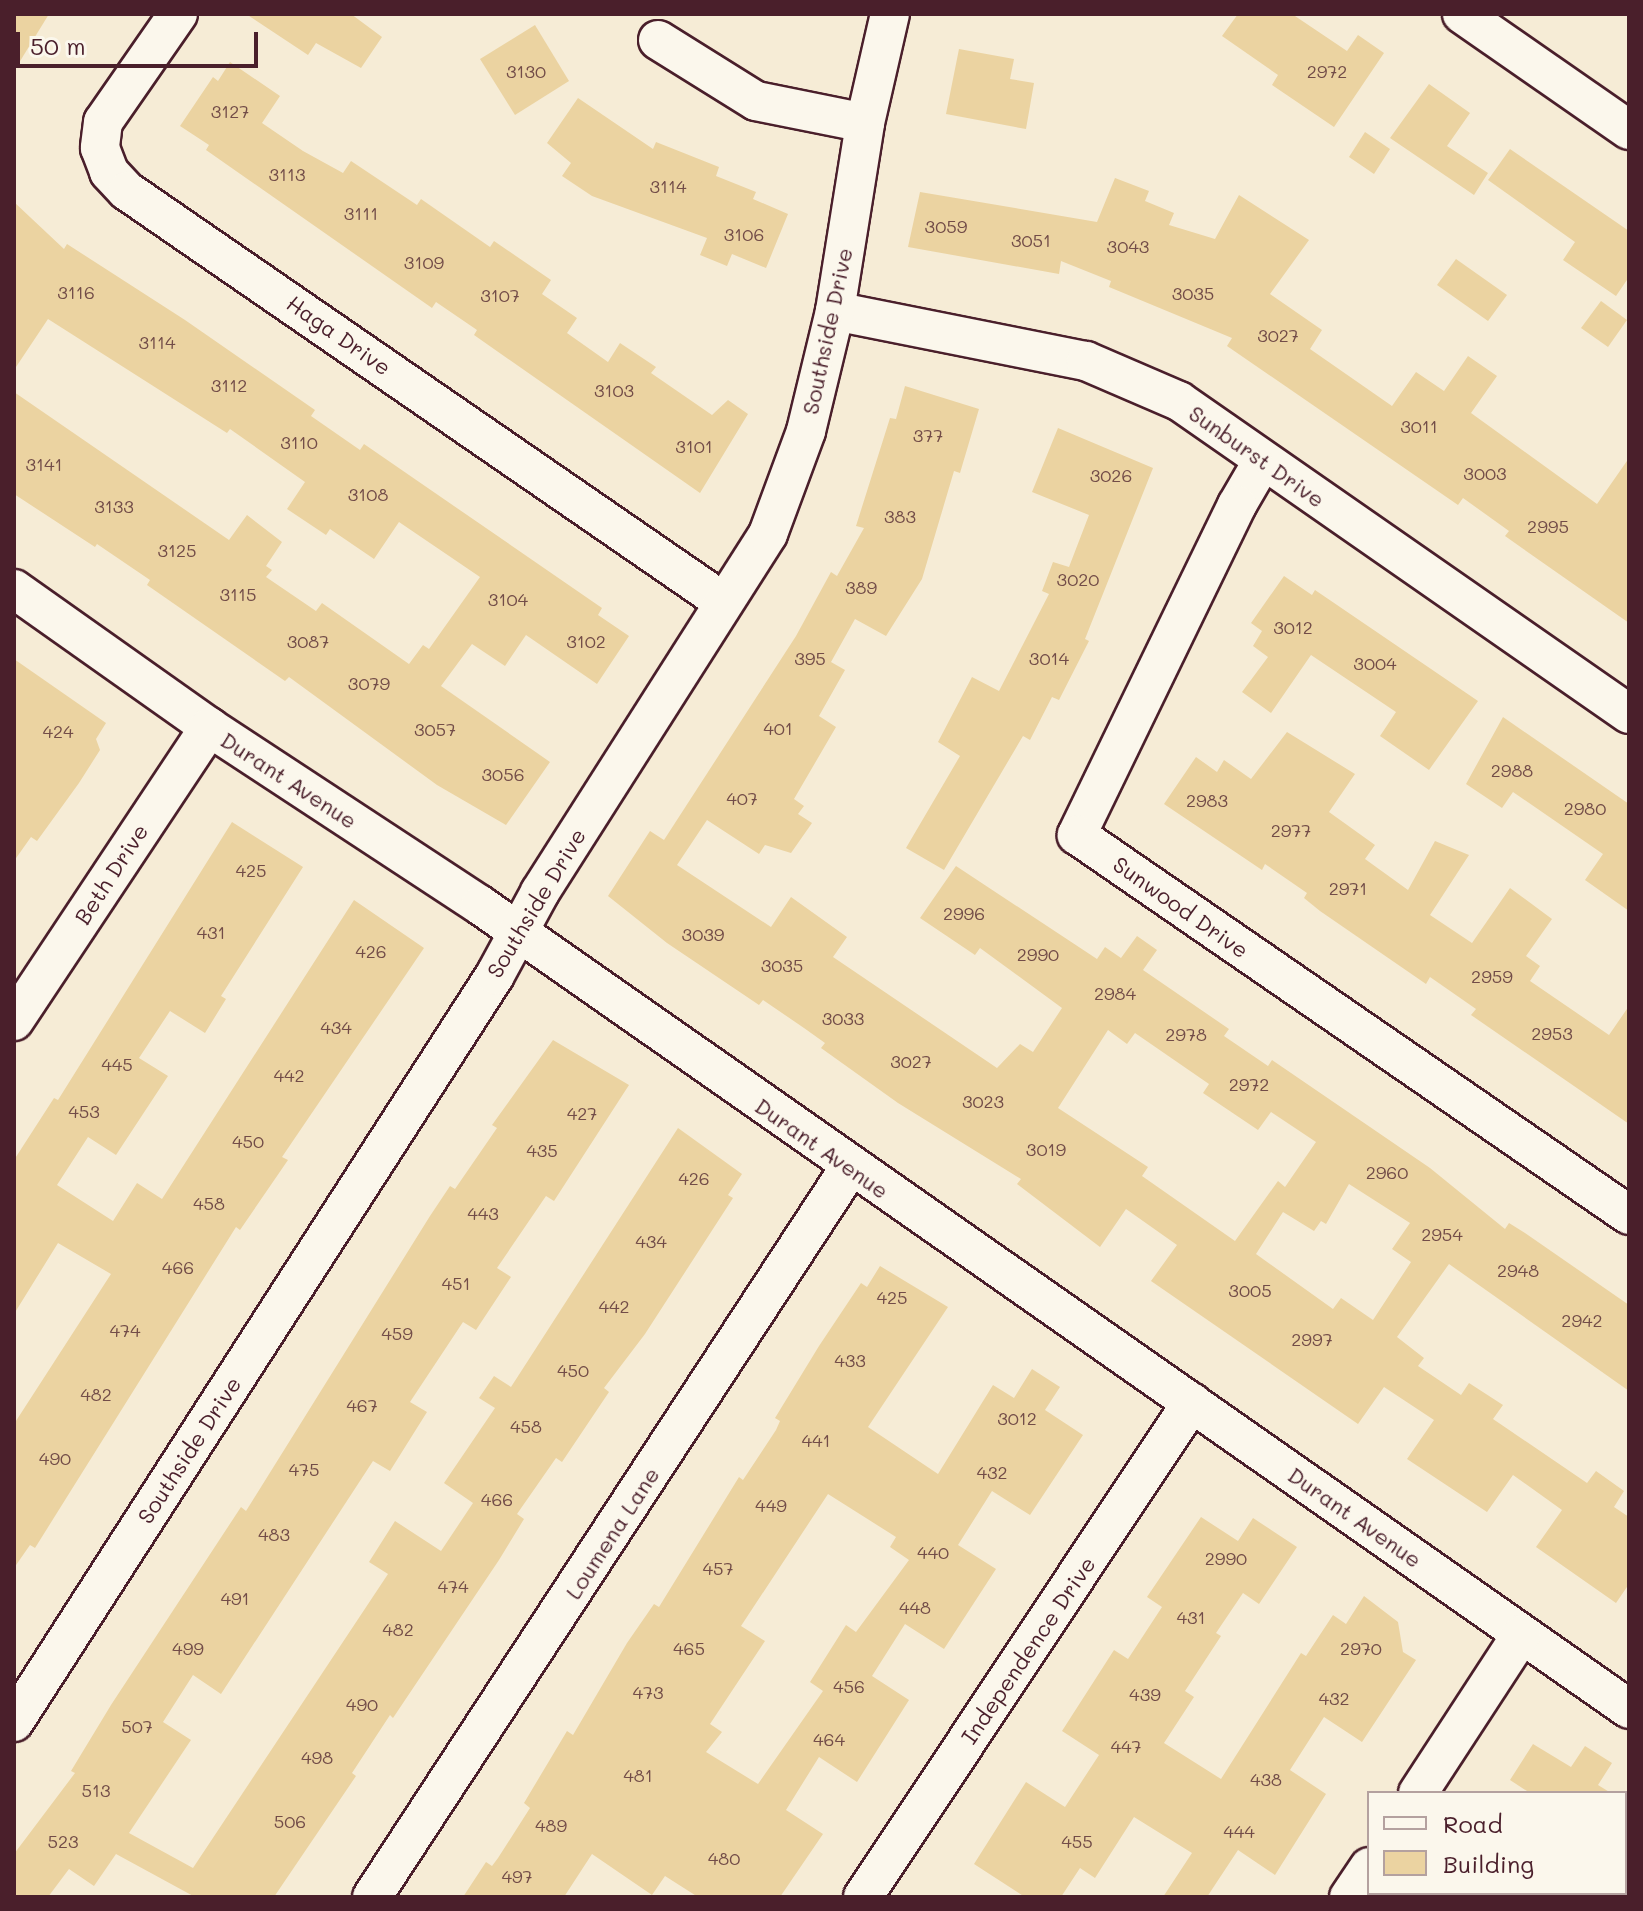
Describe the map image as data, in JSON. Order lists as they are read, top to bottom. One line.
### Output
{"streets":{"street":["Southside Drive","Haga Drive","Sunburst Drive","Durant Avenue","Beth Drive","Sunwood Drive","Loumena Lane","Independence Drive"]},"crossings":[["Southside Drive","Haga Drive"],["Southside Drive","Sunburst Drive"],["Southside Drive","Durant Avenue"],["Sunburst Drive","Sunwood Drive"],["Durant Avenue","Beth Drive"],["Durant Avenue","Loumena Lane"],["Durant Avenue","Independence Drive"]],"house_numbers":["3130","2972","3127","3113","3114","3111","3059","3106","3051","3043","3109","3116","3035","3107","3027","3114","3112","3103","3011","377","3110","3101","3141","3003","3026","3108","3133","383","2995","3125","3020","389","3115","3104","3012","3087","3102","395","3014","3004","3079","401","3057","424","2988","3056","407","2983","2980","2977","425","2971","2996","431","3039","426","2990","3035","2959","2984","3033","434","2953","2978","3027","445","442","2972","3023","453","427","450","3019","435","2960","426","458","443","2954","434","466","2948","451","3005","425","442","2942","474","459","2997","433","450","482","467","3012","458","441","490","475","432","466","449","483","440","2990","457","474","491","448","431","482","499","465","2970","456","473","439","432","490","507","464","447","498","481","438","513","506","489","444","523","455","480","497"],"legend":["Road","Building"],"scale_bar":"50 m"}
